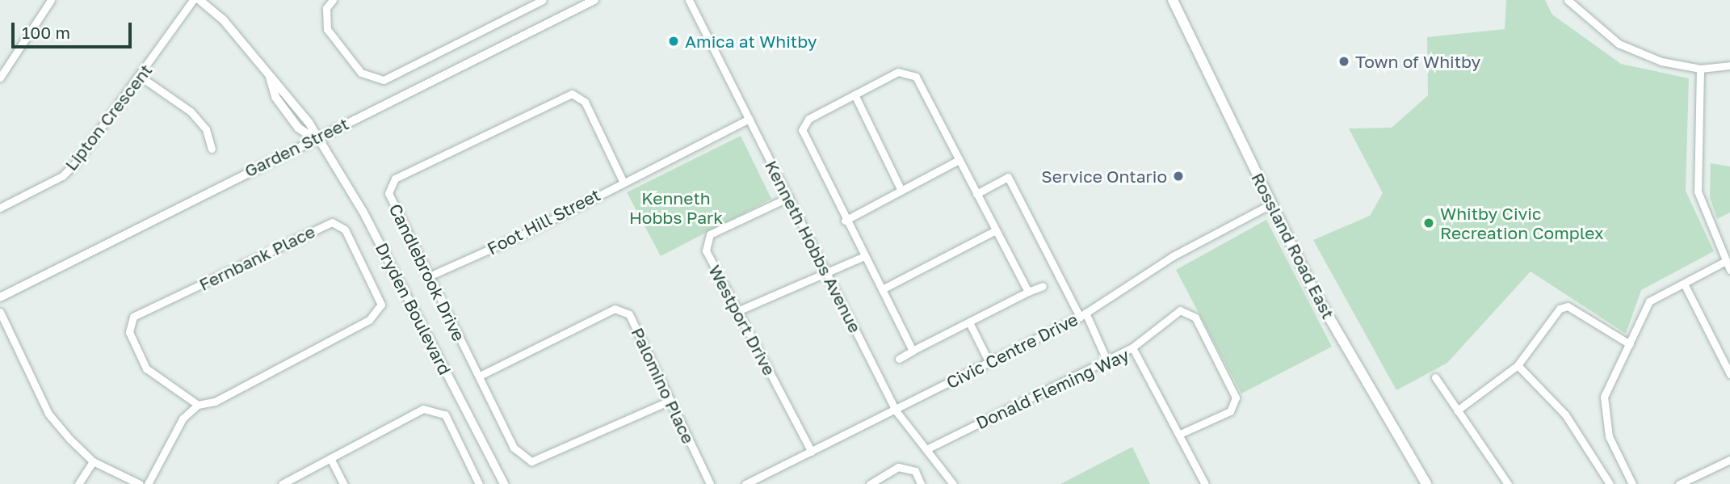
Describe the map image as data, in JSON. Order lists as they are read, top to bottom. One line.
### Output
{"streets":{"main road":["Rossland Road East"],"street":["Lipton Crescent","Garden Street","Foot Hill Street","Kenneth Hobbs Avenue","Fernbank Place","Candlebrook Drive","Dryden Boulevard","Westport Drive","Civic Centre Drive","Palomino Place","Donald Fleming Way"]},"crossings":[["Garden Street","Dryden Boulevard"],["Foot Hill Street","Kenneth Hobbs Avenue"],["Foot Hill Street","Candlebrook Drive"],["Rossland Road East","Civic Centre Drive"],["Kenneth Hobbs Avenue","Westport Drive"],["Kenneth Hobbs Avenue","Civic Centre Drive"],["Kenneth Hobbs Avenue","Donald Fleming Way"],["Candlebrook Drive","Palomino Place"],["Westport Drive","Civic Centre Drive"]],"parks":["Kenneth Hobbs Park"],"places":["Amica at Whitby","Town of Whitby","Service Ontario","Whitby Civic Recreation Complex"],"scale_bar":"100 m"}
